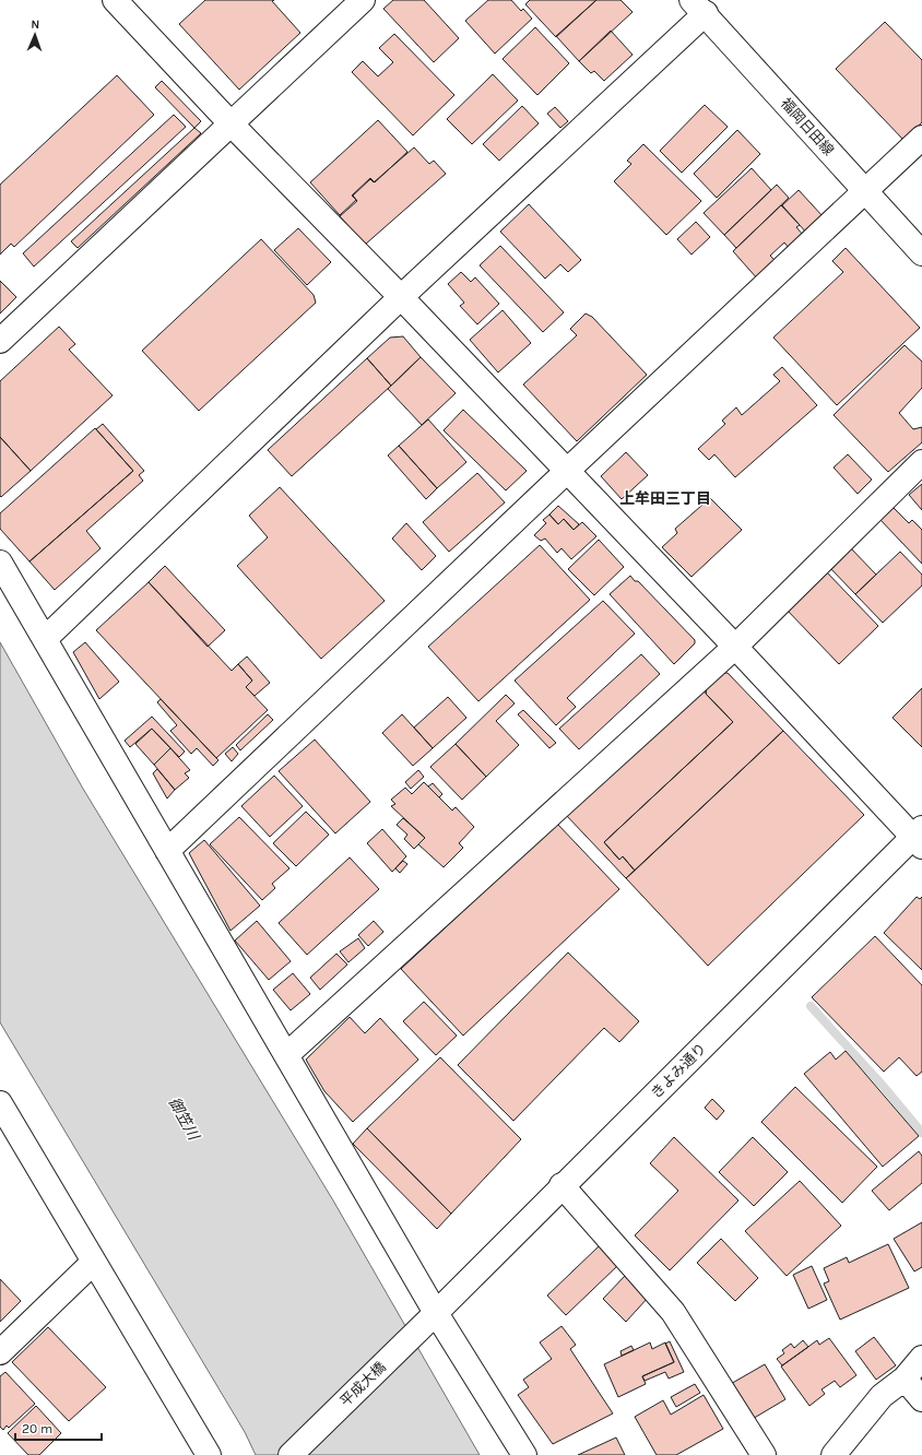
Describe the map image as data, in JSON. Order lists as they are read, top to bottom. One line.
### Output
{"streets":{"street":["福岡日田線","きよみ通り","平成大橋"]},"crossings":[["きよみ通り","平成大橋"]],"districts":["上牟田三丁目"],"water":["御笠川"],"scale_bar":"20 m","north":"top"}
